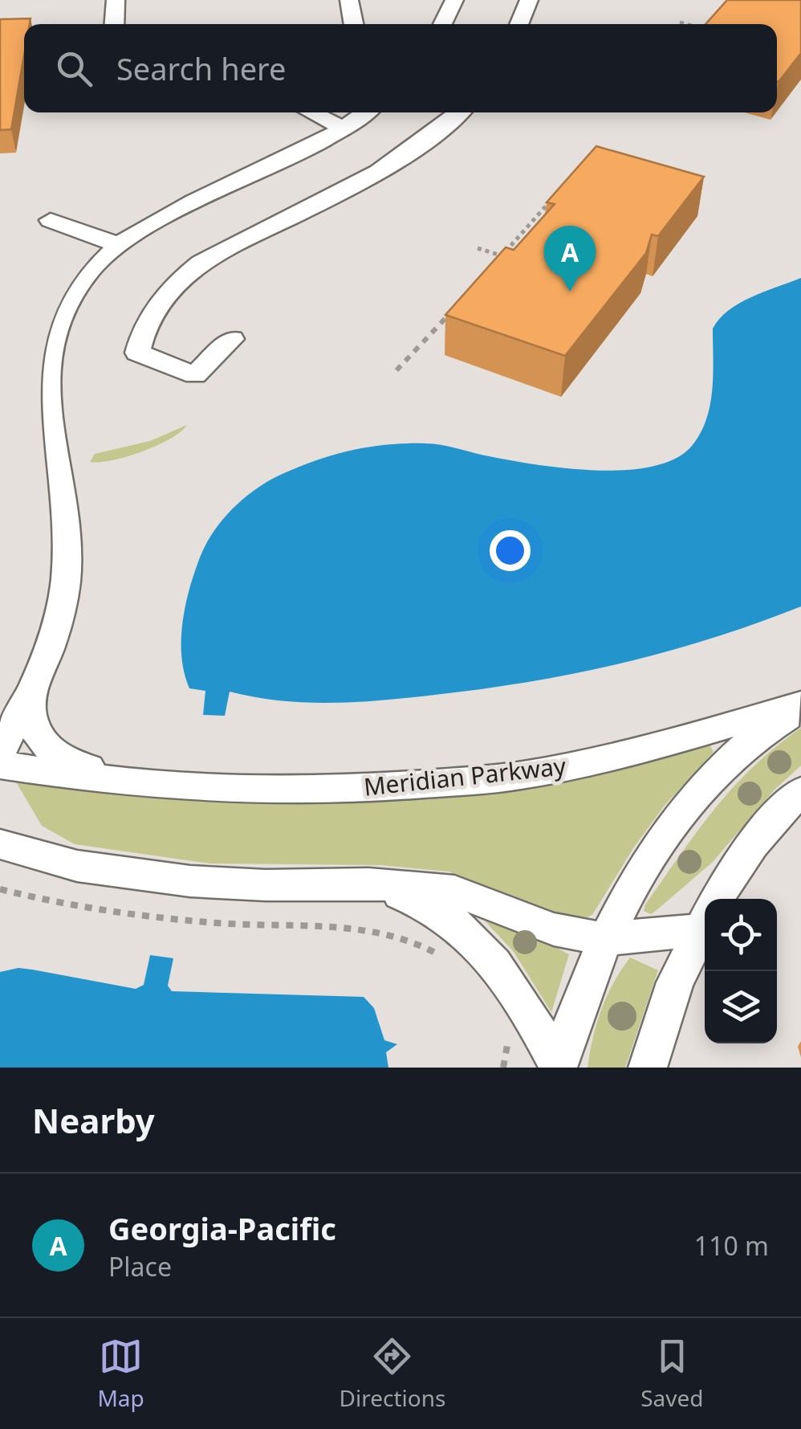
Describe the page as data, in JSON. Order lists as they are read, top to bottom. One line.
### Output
{"streets":{"street":["Meridian Parkway"]},"page":{"search":"Search here","pins":"A","heading":"Nearby","list":[{"mark":"A","name":"Georgia-Pacific","note":"Place","value":"110 m"}],"nav":["Map","Directions","Saved"]}}
